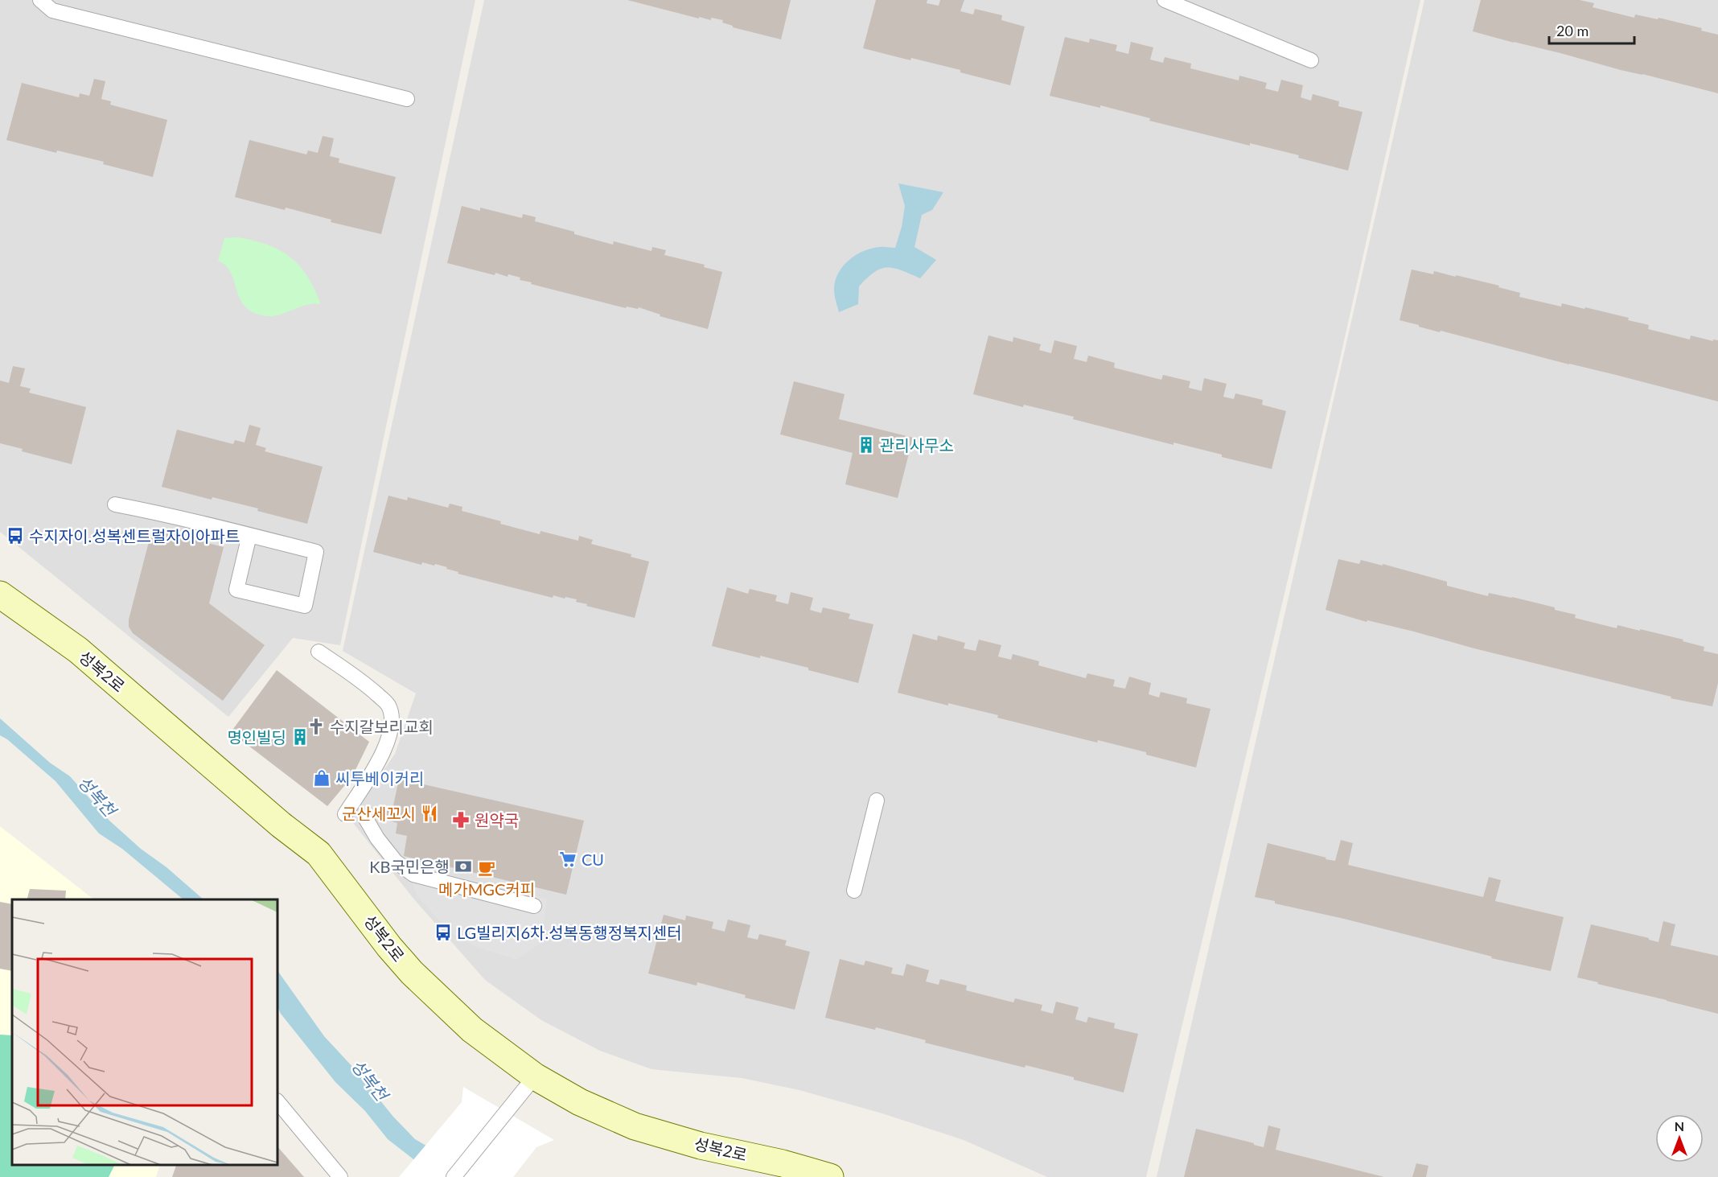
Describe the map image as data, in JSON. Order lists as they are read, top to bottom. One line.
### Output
{"streets":{"street":["성복2로"]},"water":["성복천"],"places":{"building":["관리사무소","명인빌딩"],"bus stop":["수지자이.성복센트럴자이아파트","LG빌리지6차.성복동행정복지센터"],"church":["수지갈보리교회"],"shop":["씨투베이커리"],"restaurant":["군산세꼬시"],"pharmacy":["원약국"],"supermarket":["CU"],"bank":["KB국민은행"],"cafe":["메가MGC커피"]},"scale_bar":"20 m","north":"top"}
